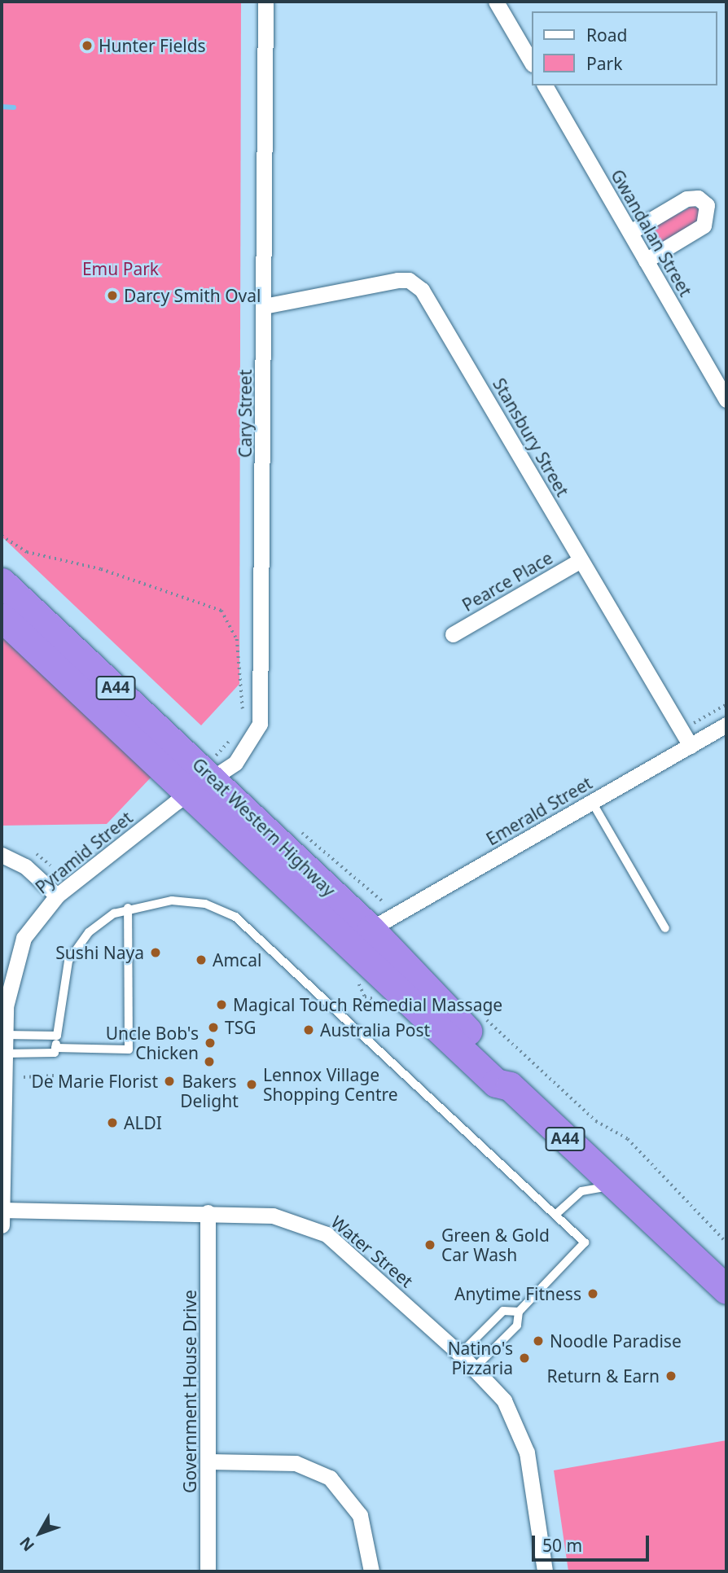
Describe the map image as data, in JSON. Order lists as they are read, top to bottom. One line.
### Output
{"streets":{"highway":["A44","Great Western Highway"],"street":["Gwandalan Street","Cary Street","Stansbury Street","Pearce Place","Emerald Street","Pyramid Street","Water Street","Government House Drive"]},"crossings":[["Cary Street","Stansbury Street"],["Cary Street","Great Western Highway"],["Cary Street","Pyramid Street"],["Stansbury Street","Pearce Place"],["Stansbury Street","Emerald Street"],["Emerald Street","Great Western Highway"],["Great Western Highway","Pyramid Street"],["Pyramid Street","Water Street"],["Water Street","Government House Drive"]],"parks":["Emu Park"],"places":["Hunter Fields","Darcy Smith Oval","Sushi Naya","Amcal","Magical Touch Remedial Massage","TSG","Australia Post","Uncle Bob's Chicken","Bakers Delight","De Marie Florist","Lennox Village Shopping Centre","ALDI","Green & Gold Car Wash","Anytime Fitness","Noodle Paradise","Natino's Pizzaria","Return & Earn"],"legend":["Road","Park"],"scale_bar":"50 m","north":"bottom left"}
